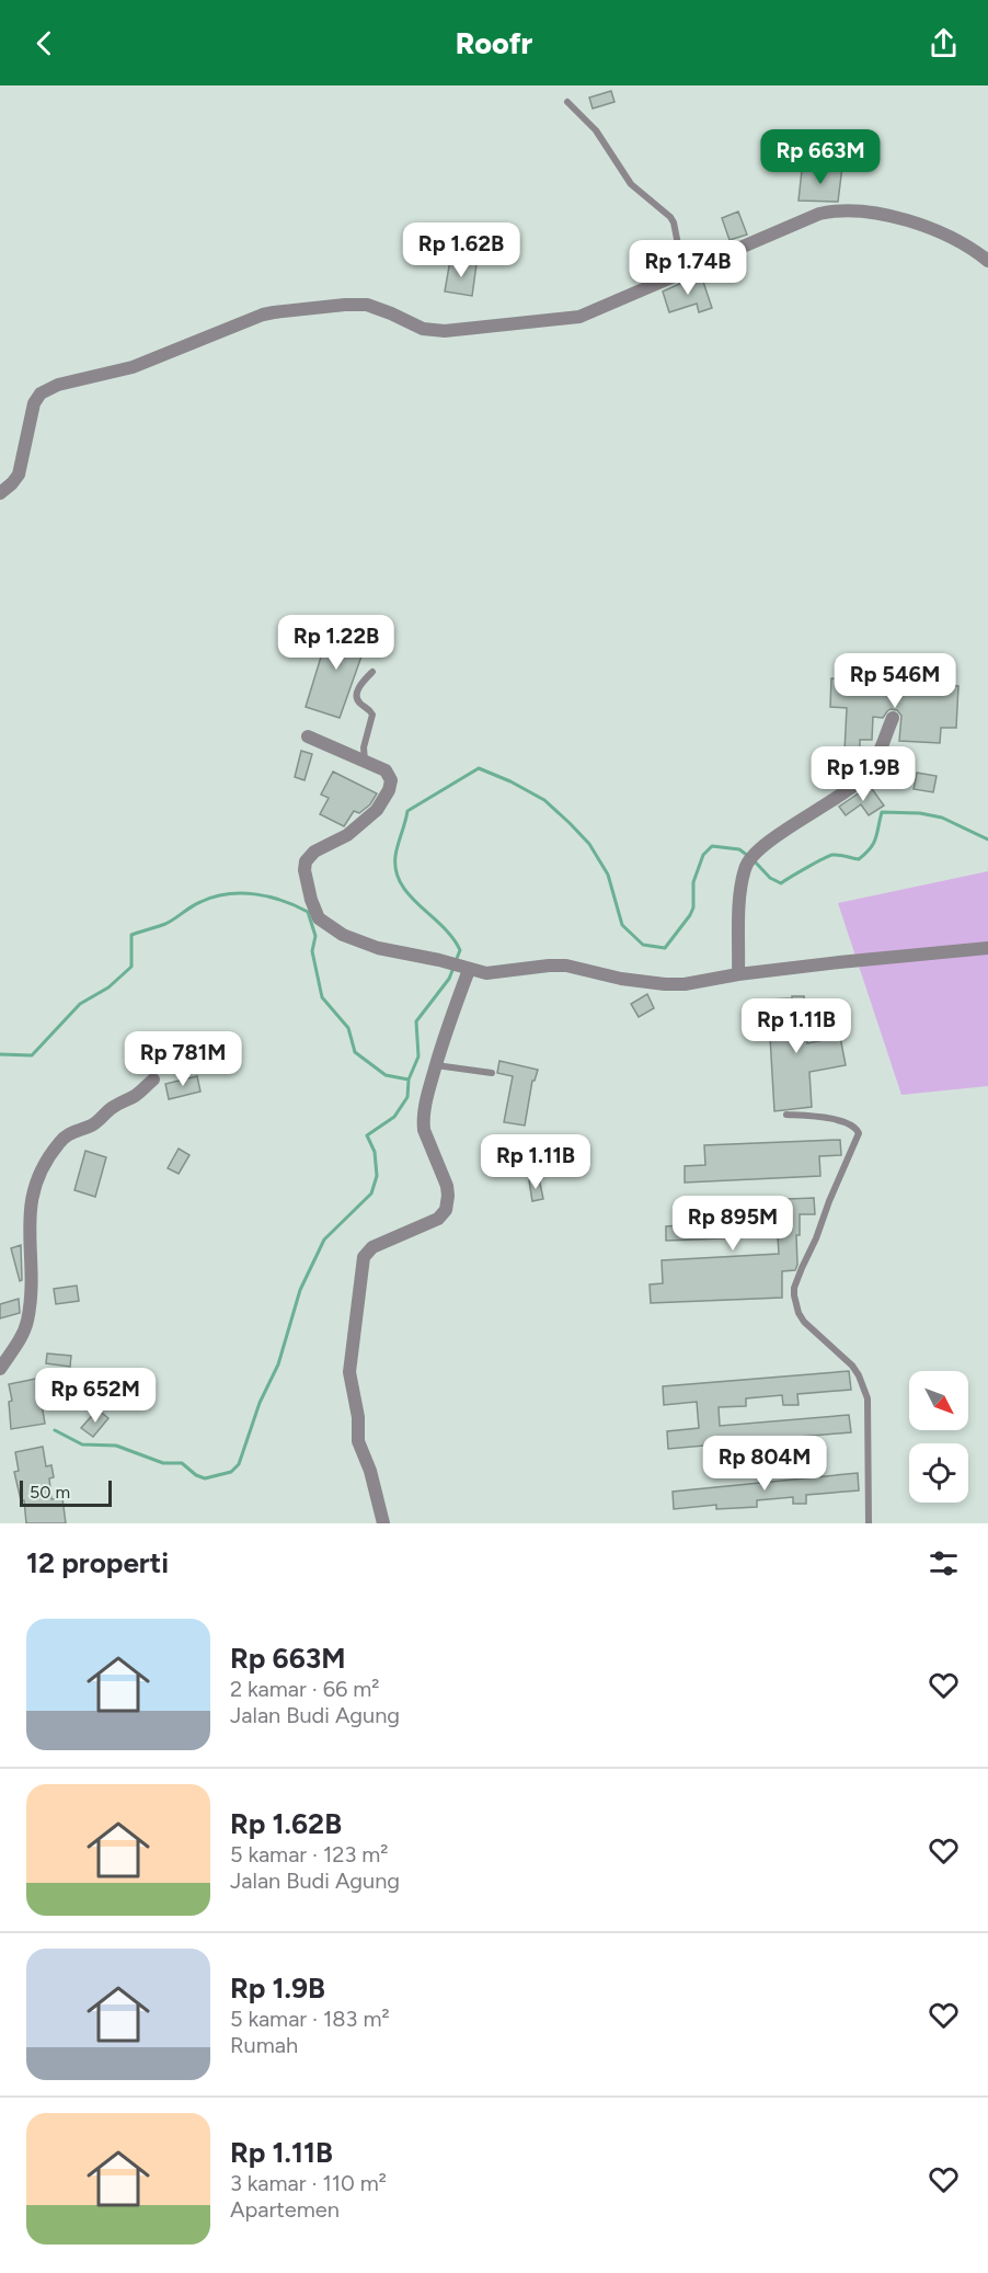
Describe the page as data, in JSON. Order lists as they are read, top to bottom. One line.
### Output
{"scale_bar":"50 m","north":"bottom right","page":{"header":"Roofr","price":["Rp 663M","Rp 1.62B","Rp 1.74B","Rp 1.22B","Rp 546M","Rp 1.9B","Rp 1.11B","Rp 781M","Rp 1.11B","Rp 895M","Rp 652M","Rp 804M"],"scale":"50 m","heading":"12 properti","list":[{"name":"Rp 663M","note":"2 kamar · 66 m² · Jalan Budi Agung"},{"name":"Rp 1.62B","note":"5 kamar · 123 m² · Jalan Budi Agung"},{"name":"Rp 1.9B","note":"5 kamar · 183 m² · Rumah"},{"name":"Rp 1.11B","note":"3 kamar · 110 m² · Apartemen"}]}}
